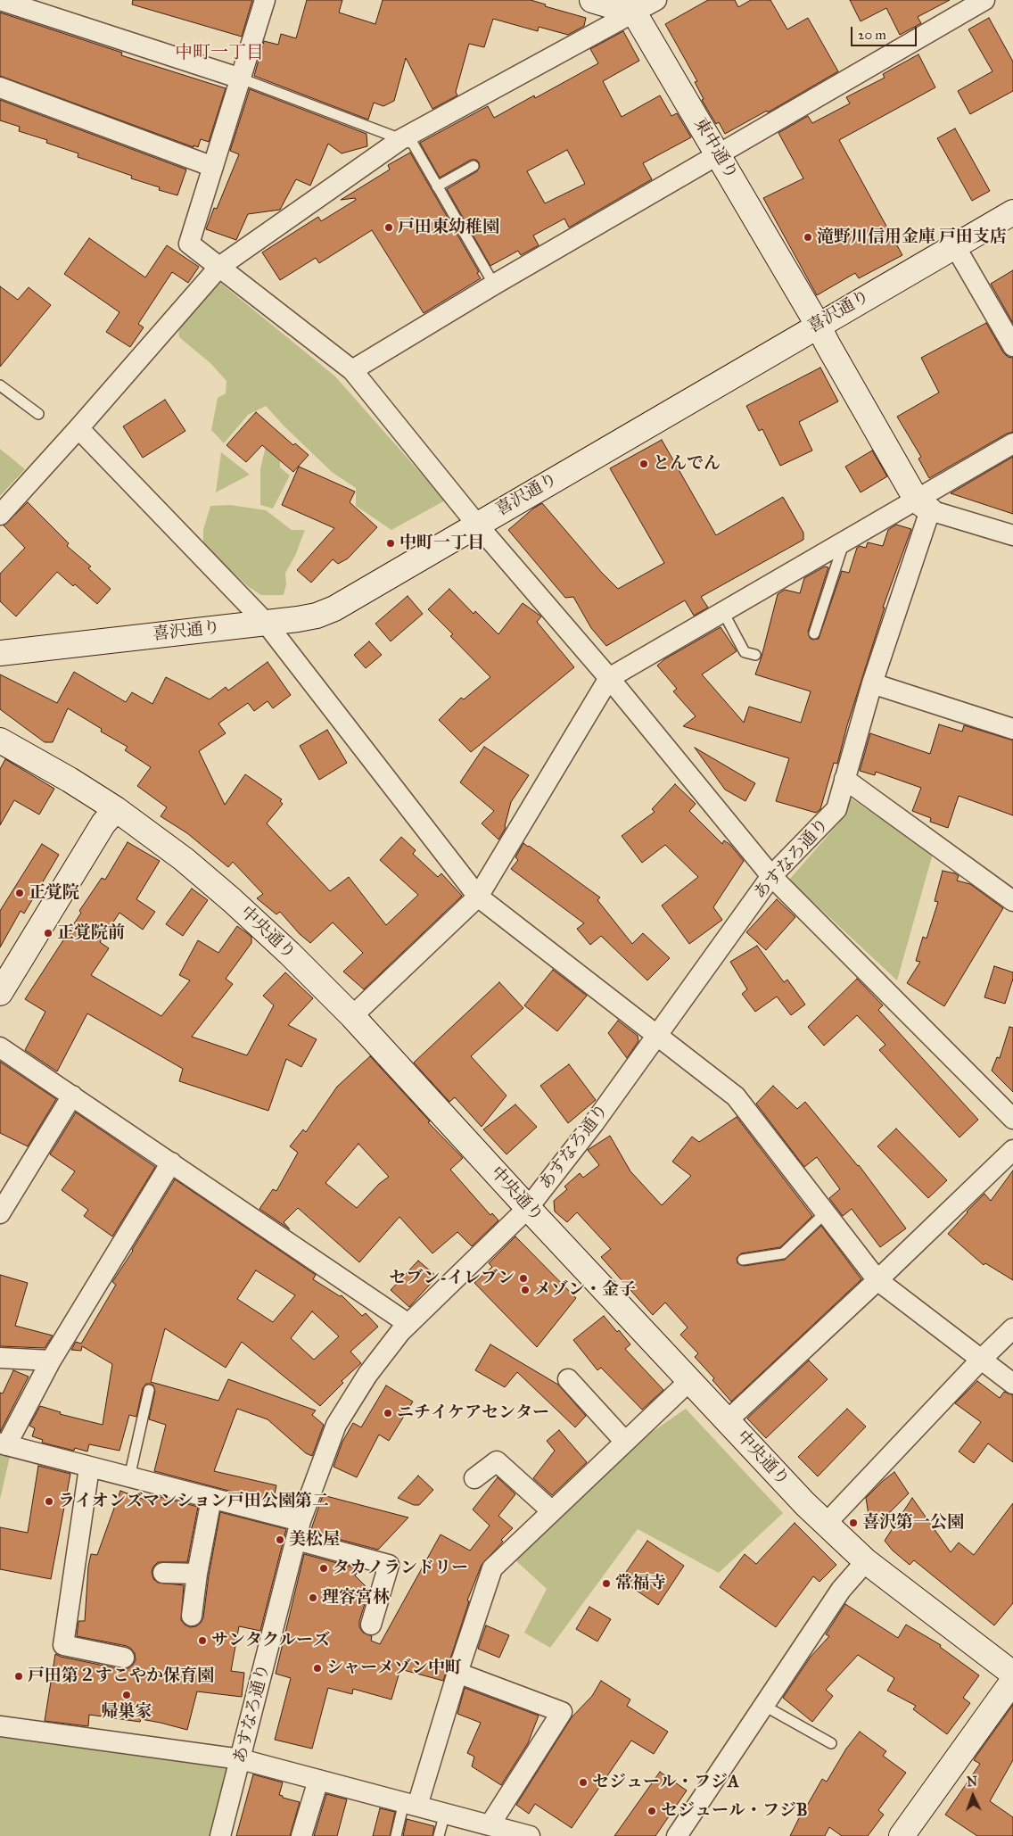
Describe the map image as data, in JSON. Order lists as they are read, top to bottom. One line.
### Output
{"streets":{"street":["東中通り","喜沢通り","あすなろ通り","中央通り"]},"crossings":[["東中通り","喜沢通り"],["東中通り","あすなろ通り"],["あすなろ通り","中央通り"]],"districts":["中町一丁目"],"places":["戸田東幼稚園","滝野川信用金庫 戸田支店","とんでん","中町一丁目","正覚院","正覚院前","セブン-イレブン","メゾン・金子","ニチイケアセンター","ライオンズマンション戸田公園第二","喜沢第一公園","美松屋","タカノランドリー","常福寺","理容宮林","サンタクルーズ","シャーメゾン中町","戸田第２すこやか保育園","帰巣家","セジュール・フジA","セジュール・フジB"],"scale_bar":"20 m","north":"top"}
